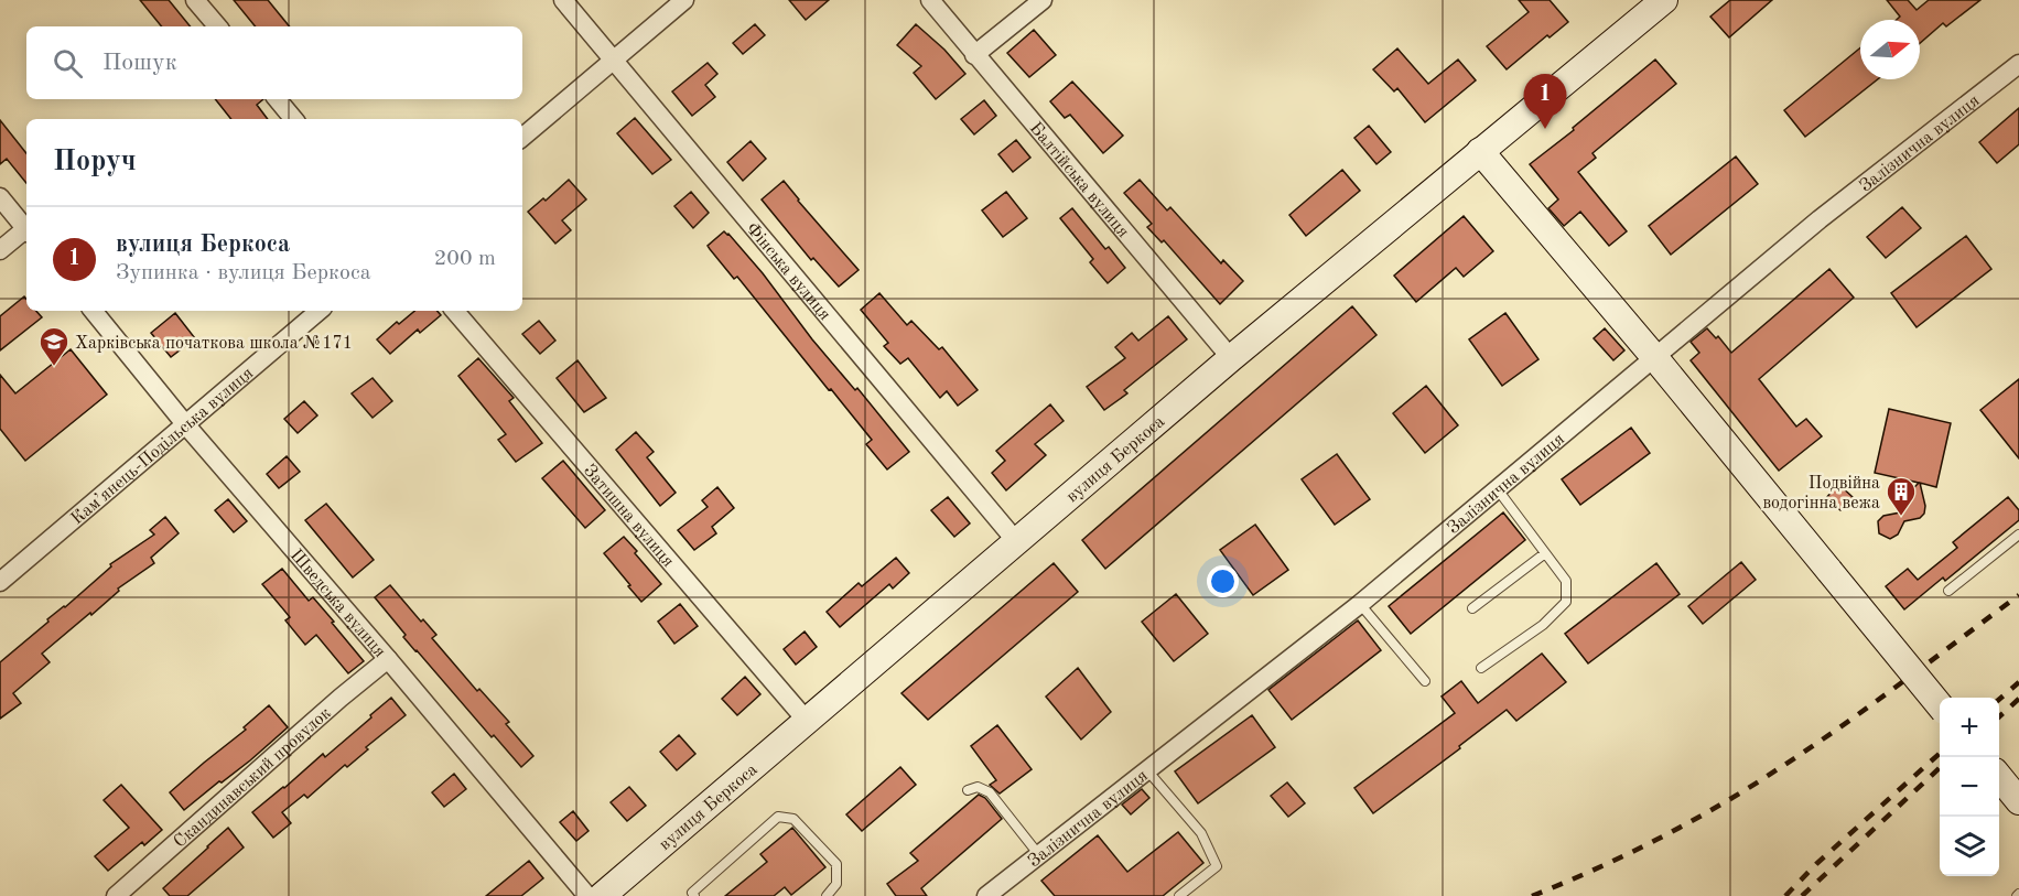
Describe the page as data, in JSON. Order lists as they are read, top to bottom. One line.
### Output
{"streets":{"street":["Залізнична вулиця","Балтійська вулиця","Фінська вулиця","Кам’янець-Подільська вулиця","вулиця Беркоса","Затишна вулиця","Шведська вулиця","Скандинавський провулок"]},"crossings":[["Балтійська вулиця","вулиця Беркоса"],["Фінська вулиця","вулиця Беркоса"],["Кам’янець-Подільська вулиця","Шведська вулиця"],["вулиця Беркоса","Затишна вулиця"],["вулиця Беркоса","Шведська вулиця"],["Шведська вулиця","Скандинавський провулок"]],"places":{"school or university":["Харківська початкова школа №171"],"building":["Подвійна водогінна вежа"]},"north":"right","page":{"search":"Пошук","pins":"1","heading":"Поруч","list":[{"mark":"1","name":"вулиця Беркоса","note":"Зупинка · вулиця Беркоса","value":"200 m"}],"map_buttons":["+","−"]}}
